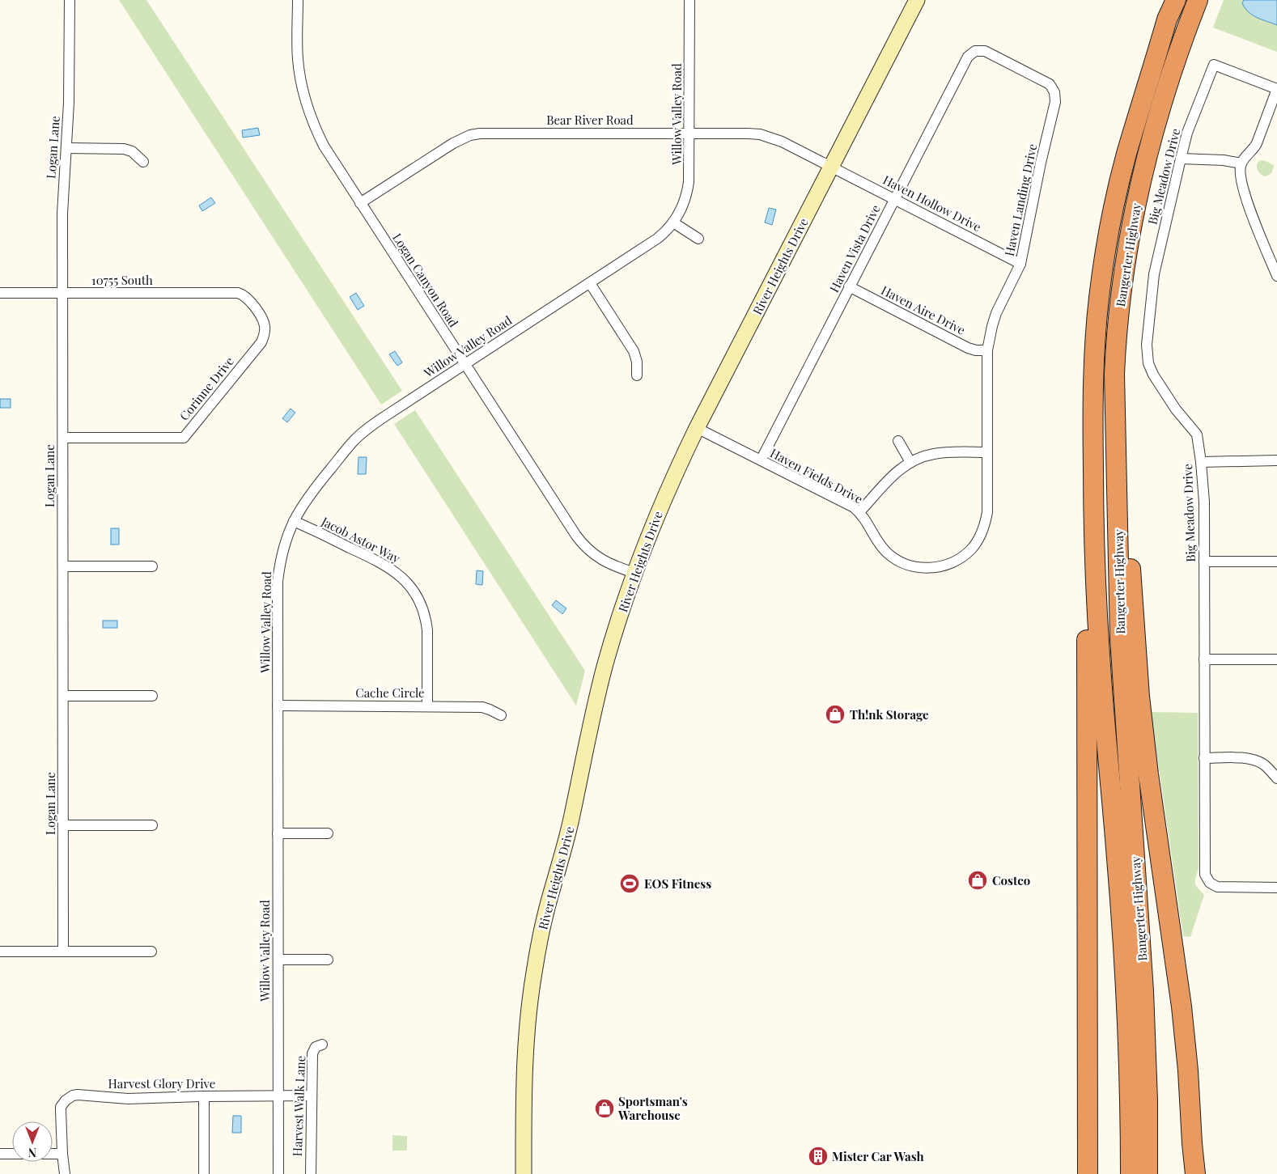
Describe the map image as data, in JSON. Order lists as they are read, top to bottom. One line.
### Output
{"streets":{"highway":["Bangerter Highway"],"street":["Willow Valley Road","Bear River Road","Logan Lane","Big Meadow Drive","Haven Landing Drive","Haven Hollow Drive","Haven Vista Drive","River Heights Drive","10755 South","Logan Canyon Road","Haven Aire Drive","Corinne Drive","Haven Fields Drive","Jacob Astor Way","Cache Circle","Harvest Glory Drive","Harvest Walk Lane"]},"crossings":[["Willow Valley Road","Bear River Road"],["Willow Valley Road","Logan Canyon Road"],["Willow Valley Road","Jacob Astor Way"],["Willow Valley Road","Cache Circle"],["Willow Valley Road","Harvest Glory Drive"],["Bear River Road","Haven Hollow Drive"],["Bear River Road","River Heights Drive"],["Bear River Road","Logan Canyon Road"],["Logan Lane","10755 South"],["Logan Lane","Corinne Drive"],["Haven Landing Drive","Haven Hollow Drive"],["Haven Landing Drive","Haven Vista Drive"],["Haven Landing Drive","Haven Aire Drive"],["Haven Landing Drive","Haven Fields Drive"],["Haven Hollow Drive","Haven Vista Drive"],["Haven Hollow Drive","River Heights Drive"],["Haven Vista Drive","Haven Aire Drive"],["Haven Vista Drive","Haven Fields Drive"],["River Heights Drive","Logan Canyon Road"],["River Heights Drive","Haven Fields Drive"],["10755 South","Corinne Drive"],["Jacob Astor Way","Cache Circle"],["Harvest Glory Drive","Harvest Walk Lane"]],"places":{"shop":["Th!nk Storage","Costco","Sportsman's Warehouse"],"sports":["EOS Fitness"],"building":["Mister Car Wash"]},"north":"bottom"}
